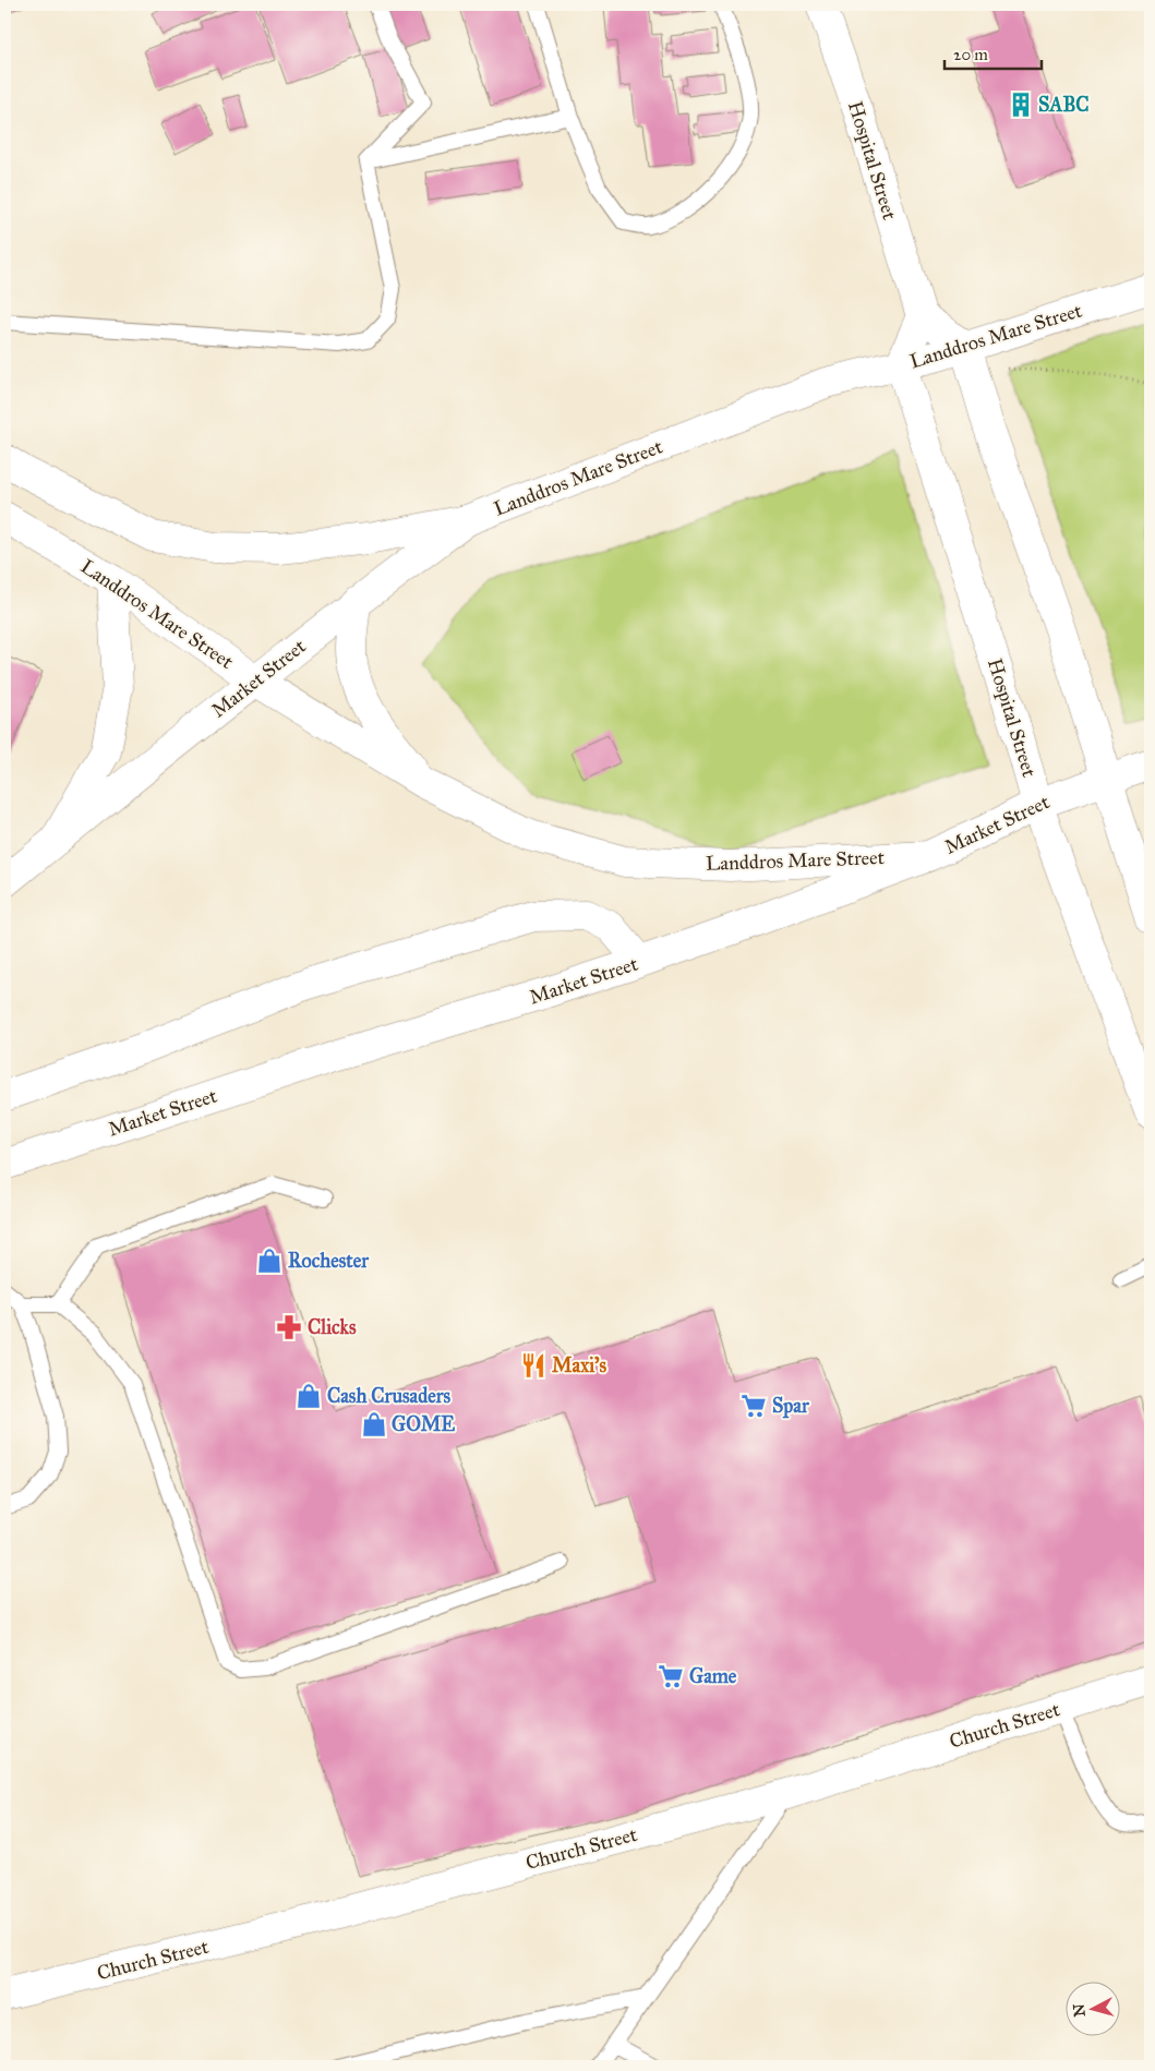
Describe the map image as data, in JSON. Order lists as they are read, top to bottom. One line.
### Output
{"streets":{"main road":["Hospital Street","Landdros Mare Street","Market Street","Church Street"]},"crossings":[["Hospital Street","Landdros Mare Street"],["Hospital Street","Market Street"],["Landdros Mare Street","Market Street"]],"places":{"building":["SABC"],"shop":["Rochester","Cash Crusaders","GOME"],"pharmacy":["Clicks"],"restaurant":["Maxi's"],"supermarket":["Spar","Game"]},"scale_bar":"20 m","north":"left"}
